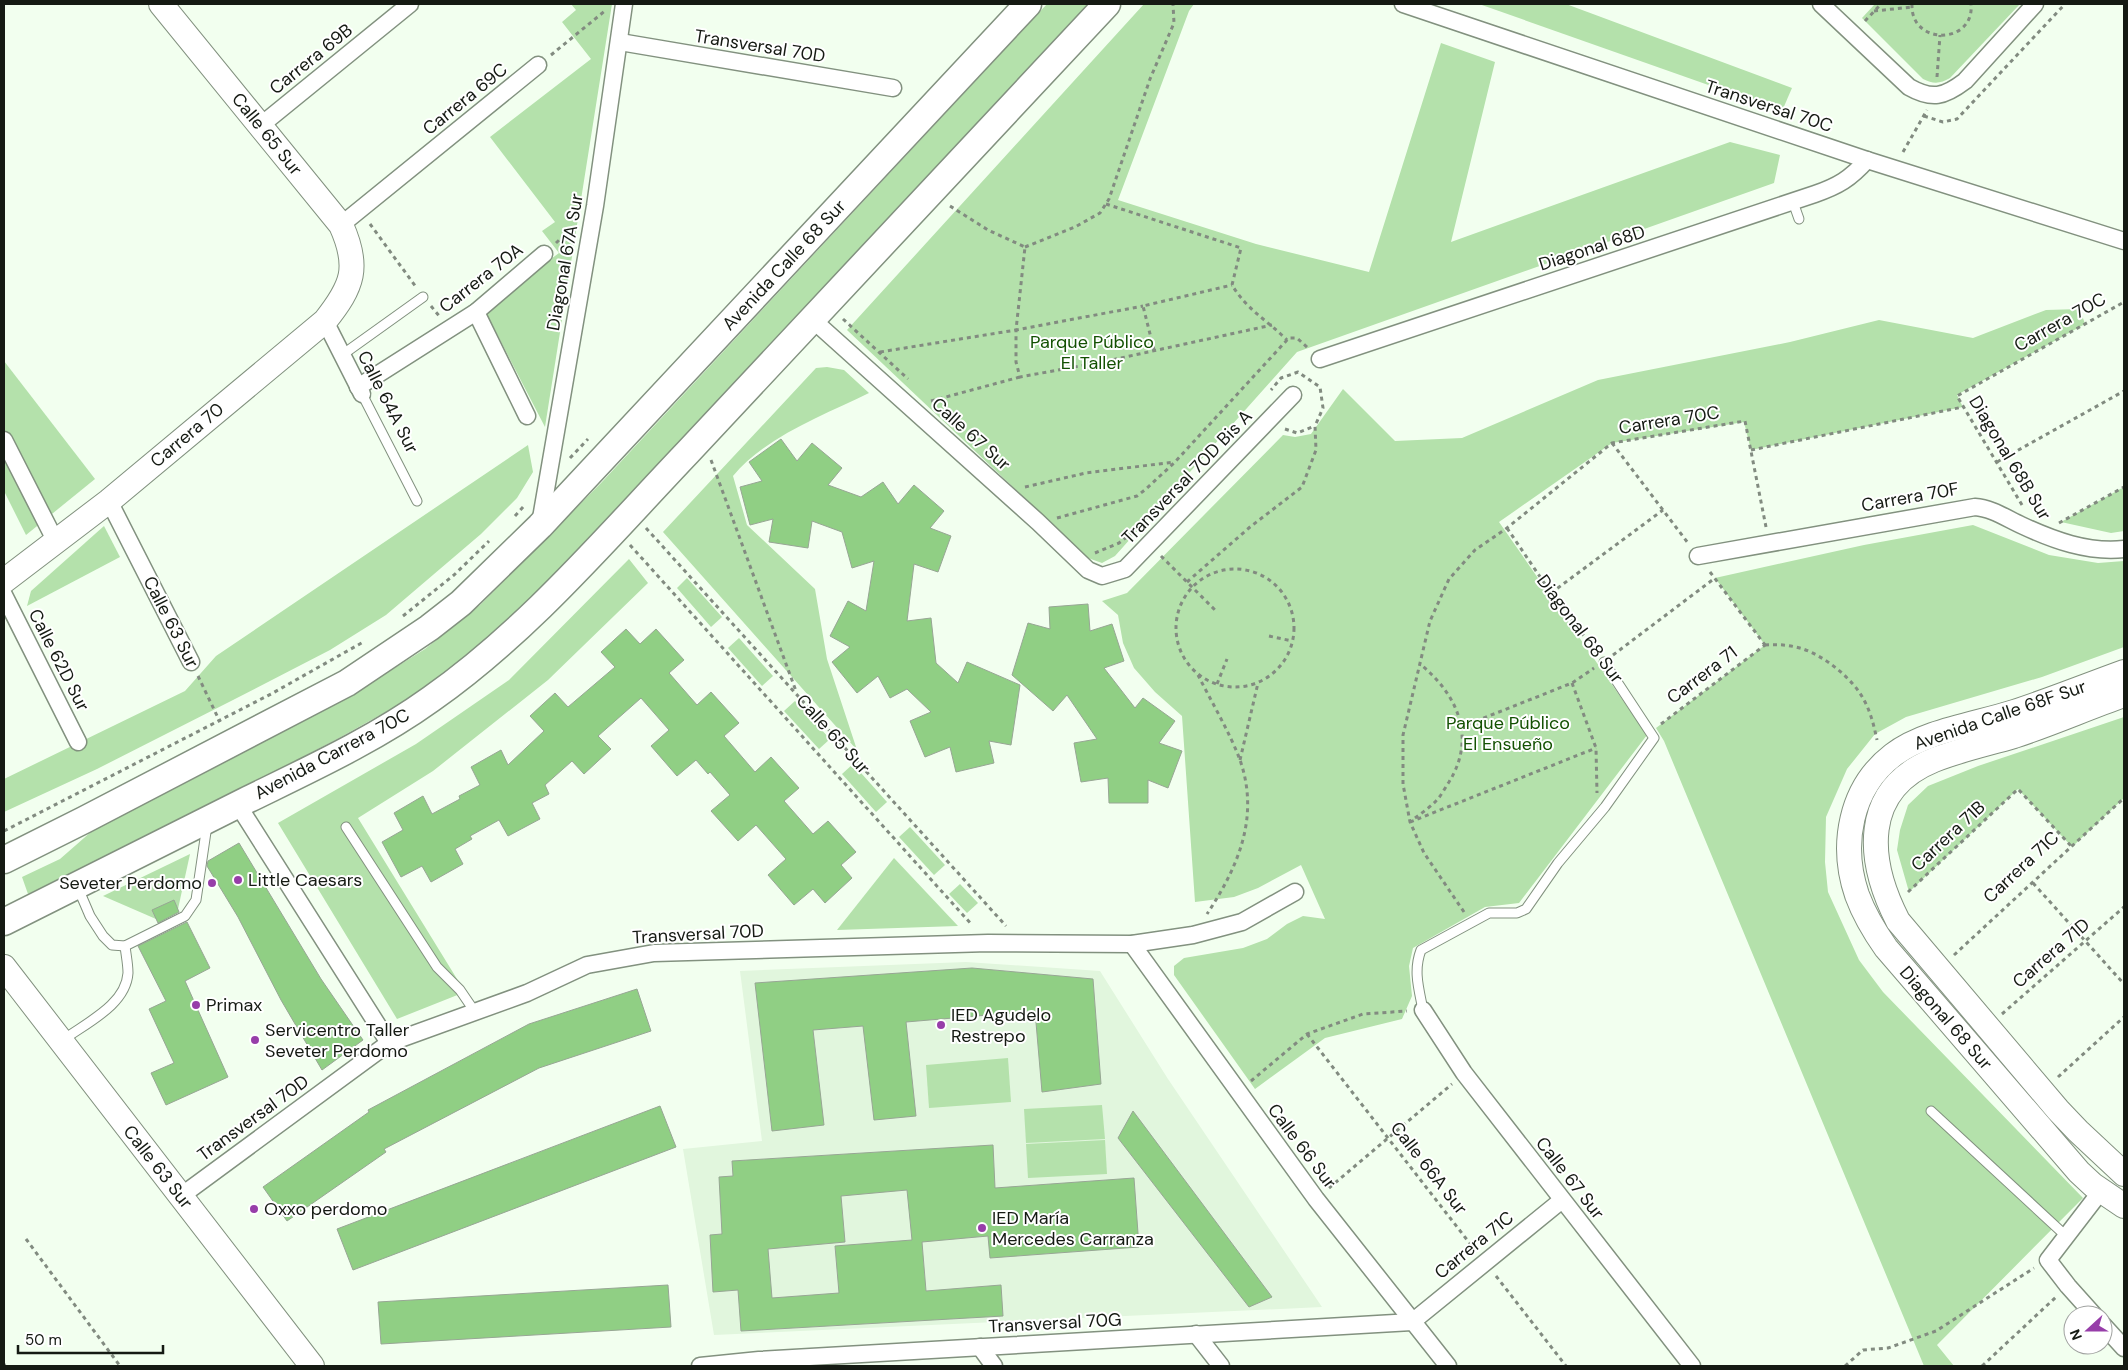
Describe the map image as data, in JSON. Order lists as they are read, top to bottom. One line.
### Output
{"streets":{"main road":["Avenida Calle 68 Sur","Avenida Carrera 70C"],"street":["Transversal 70D","Carrera 69B","Carrera 69C","Transversal 70C","Calle 65 Sur","Diagonal 68D","Diagonal 67A Sur","Carrera 70A","Calle 64A Sur","Calle 67 Sur","Carrera 70","Transversal 70D Bis A","Carrera 70F","Calle 63 Sur","Diagonal 68 Sur","Calle 62D Sur","Avenida Calle 68F Sur","Carrera 71C","Calle 66 Sur","Transversal 70G"],"path":["Carrera 70C","Diagonal 68B Sur","Carrera 71","Carrera 71B","Carrera 71D","Calle 66A Sur"]},"crossings":[["Transversal 70D","Calle 65 Sur"],["Transversal 70D","Diagonal 67A Sur"],["Transversal 70D","Calle 63 Sur"],["Transversal 70D","Calle 66 Sur"],["Carrera 69B","Calle 65 Sur"],["Carrera 69C","Calle 65 Sur"],["Transversal 70C","Diagonal 68D"],["Calle 65 Sur","Carrera 70"],["Calle 65 Sur","Avenida Carrera 70C"],["Diagonal 67A Sur","Avenida Calle 68 Sur"],["Diagonal 67A Sur","Carrera 70A"],["Carrera 70A","Calle 64A Sur"],["Carrera 70C","Diagonal 68B Sur"],["Carrera 70C","Diagonal 68 Sur"],["Calle 64A Sur","Carrera 70"],["Calle 67 Sur","Transversal 70D Bis A"],["Calle 67 Sur","Carrera 71C"],["Carrera 70","Calle 63 Sur"],["Diagonal 68B Sur","Carrera 70F"],["Diagonal 68 Sur","Avenida Calle 68F Sur"],["Carrera 71","Avenida Calle 68F Sur"],["Carrera 71B","Carrera 71C"],["Carrera 71C","Calle 66 Sur"],["Carrera 71C","Calle 66A Sur"],["Carrera 71C","Transversal 70G"],["Calle 66 Sur","Transversal 70G"]],"parks":["Parque Público El Taller","Parque Público El Ensueño"],"places":["Little Caesars","Seveter Perdomo","Primax","IED Agudelo Restrepo","Servicentro Taller Seveter Perdomo","Oxxo perdomo","IED María Mercedes Carranza"],"scale_bar":"50 m","north":"left"}
